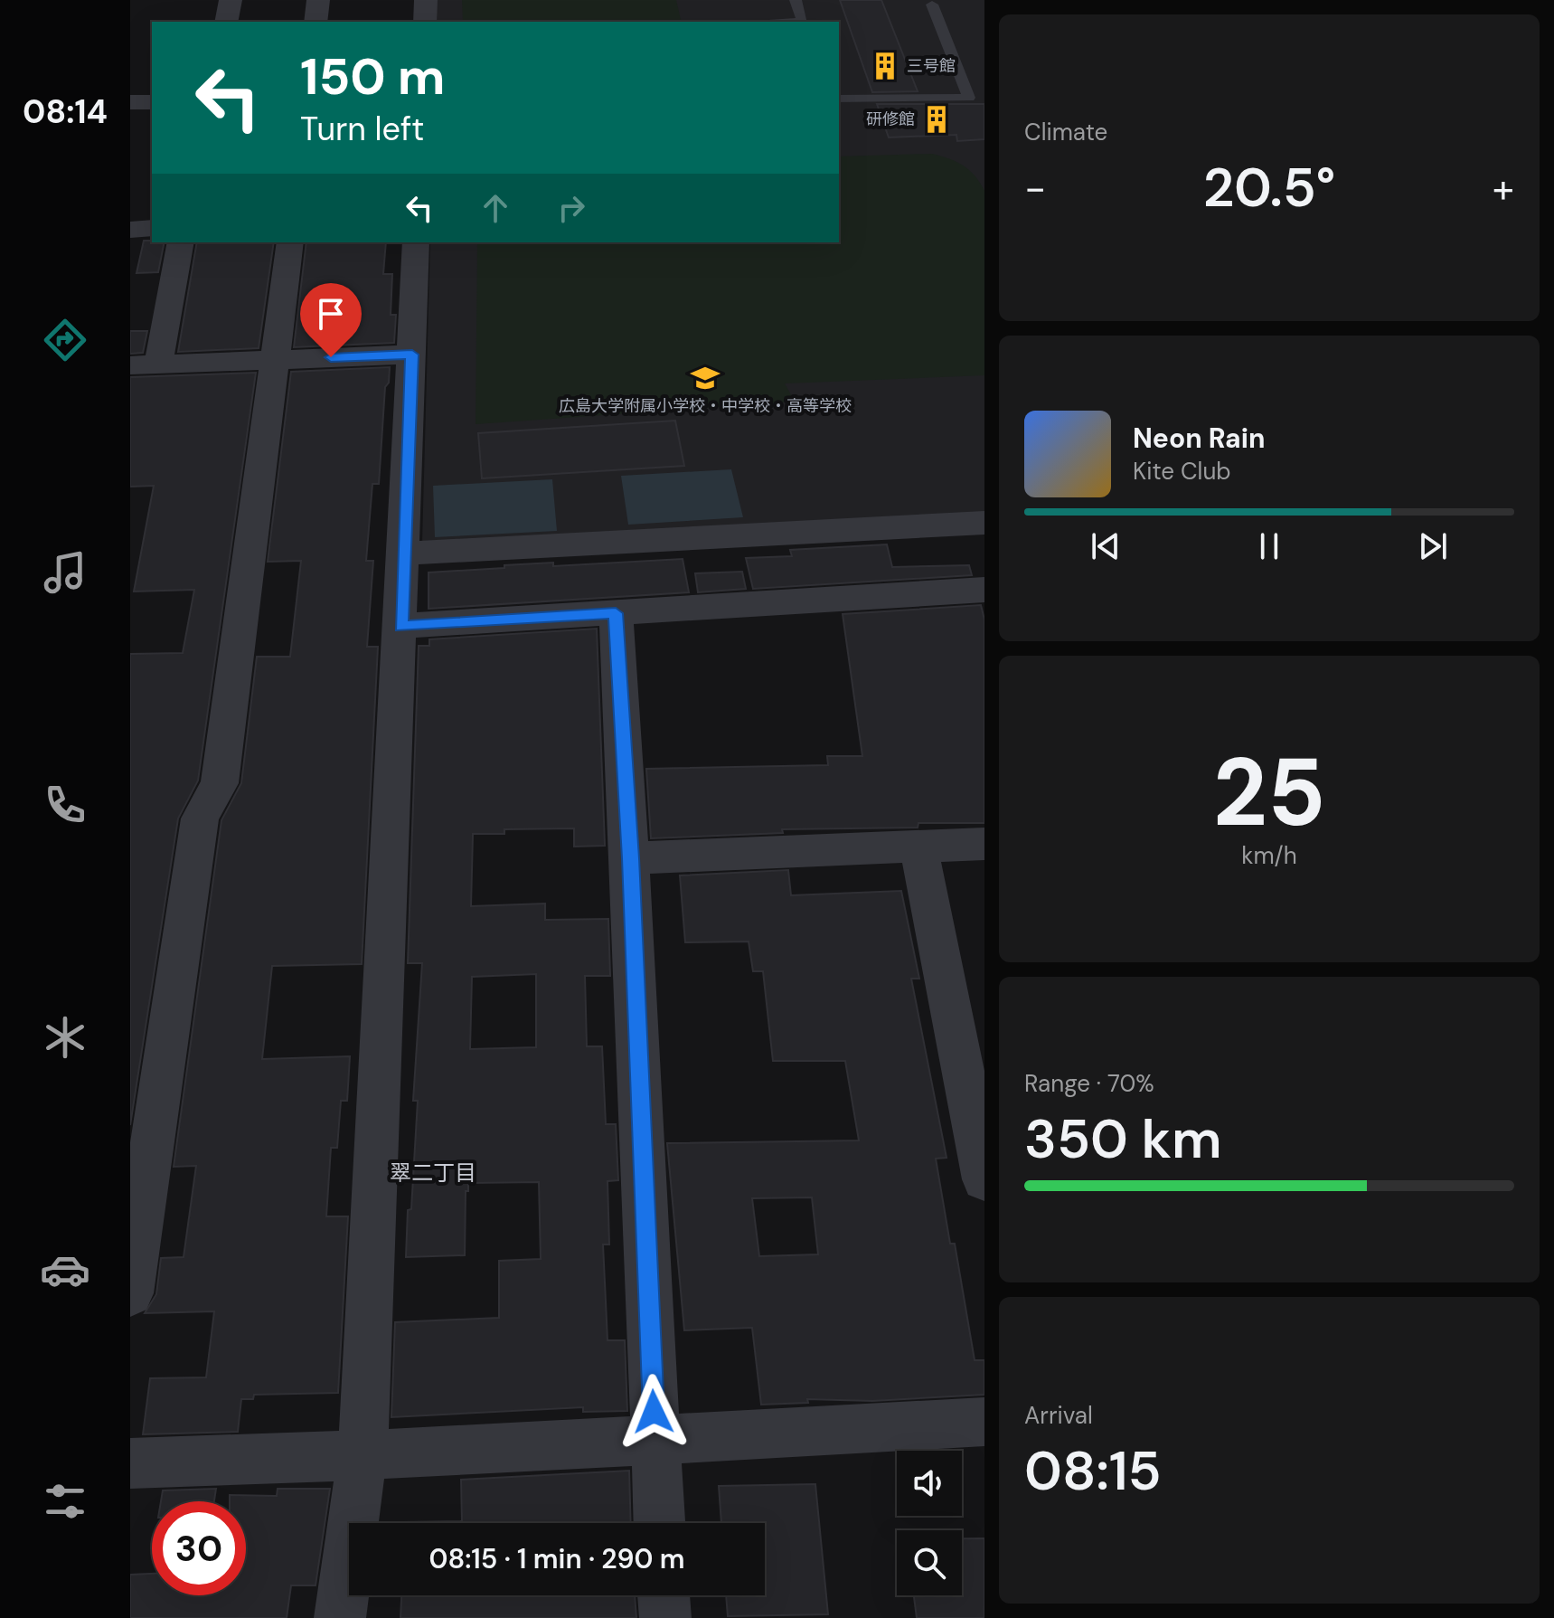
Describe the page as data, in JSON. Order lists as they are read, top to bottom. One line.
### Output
{"districts":["翠二丁目"],"places":{"building":["三号館","研修館"],"school or university":["広島大学附属小学校・中学校・高等学校"]},"page":{"tabs":"08:14","tile":["Climate",["25","km/h"],["Range · 70%","350 km"],["Arrival","08:15"]],"turn":["150 m","Turn left"],"heat":["−","20.5°","+"],"song":["Neon Rain","Kite Club"],"limit":"30","trip":"08:15 · 1 min · 290 m"}}
